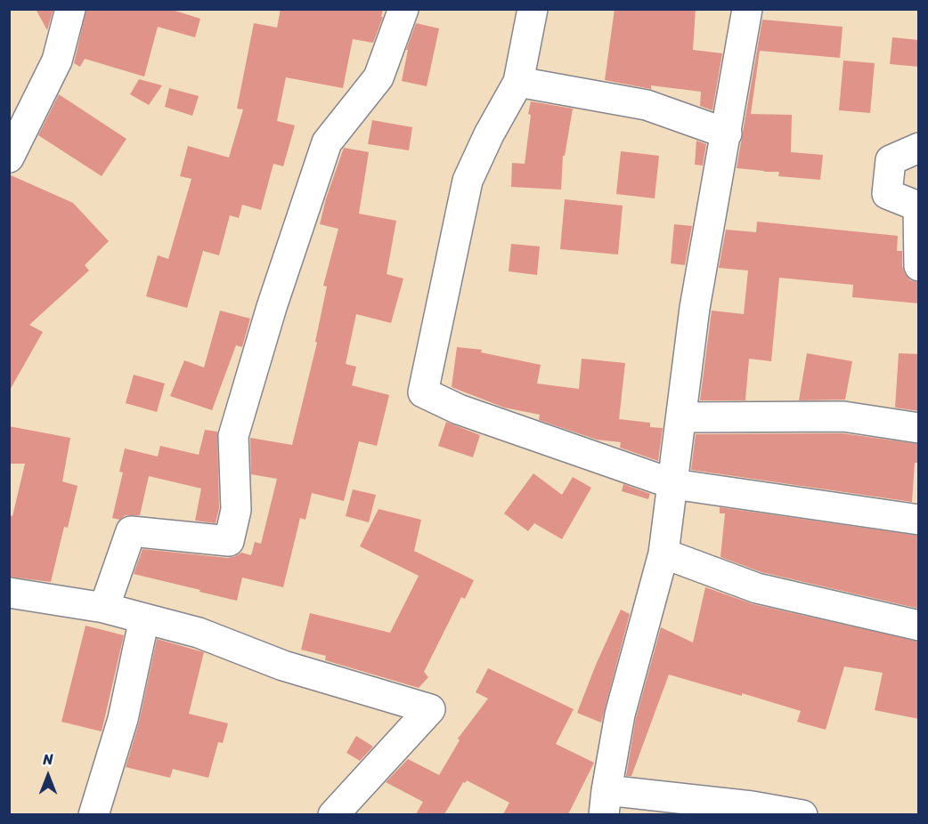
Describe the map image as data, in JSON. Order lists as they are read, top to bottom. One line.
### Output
{"north":"top"}
